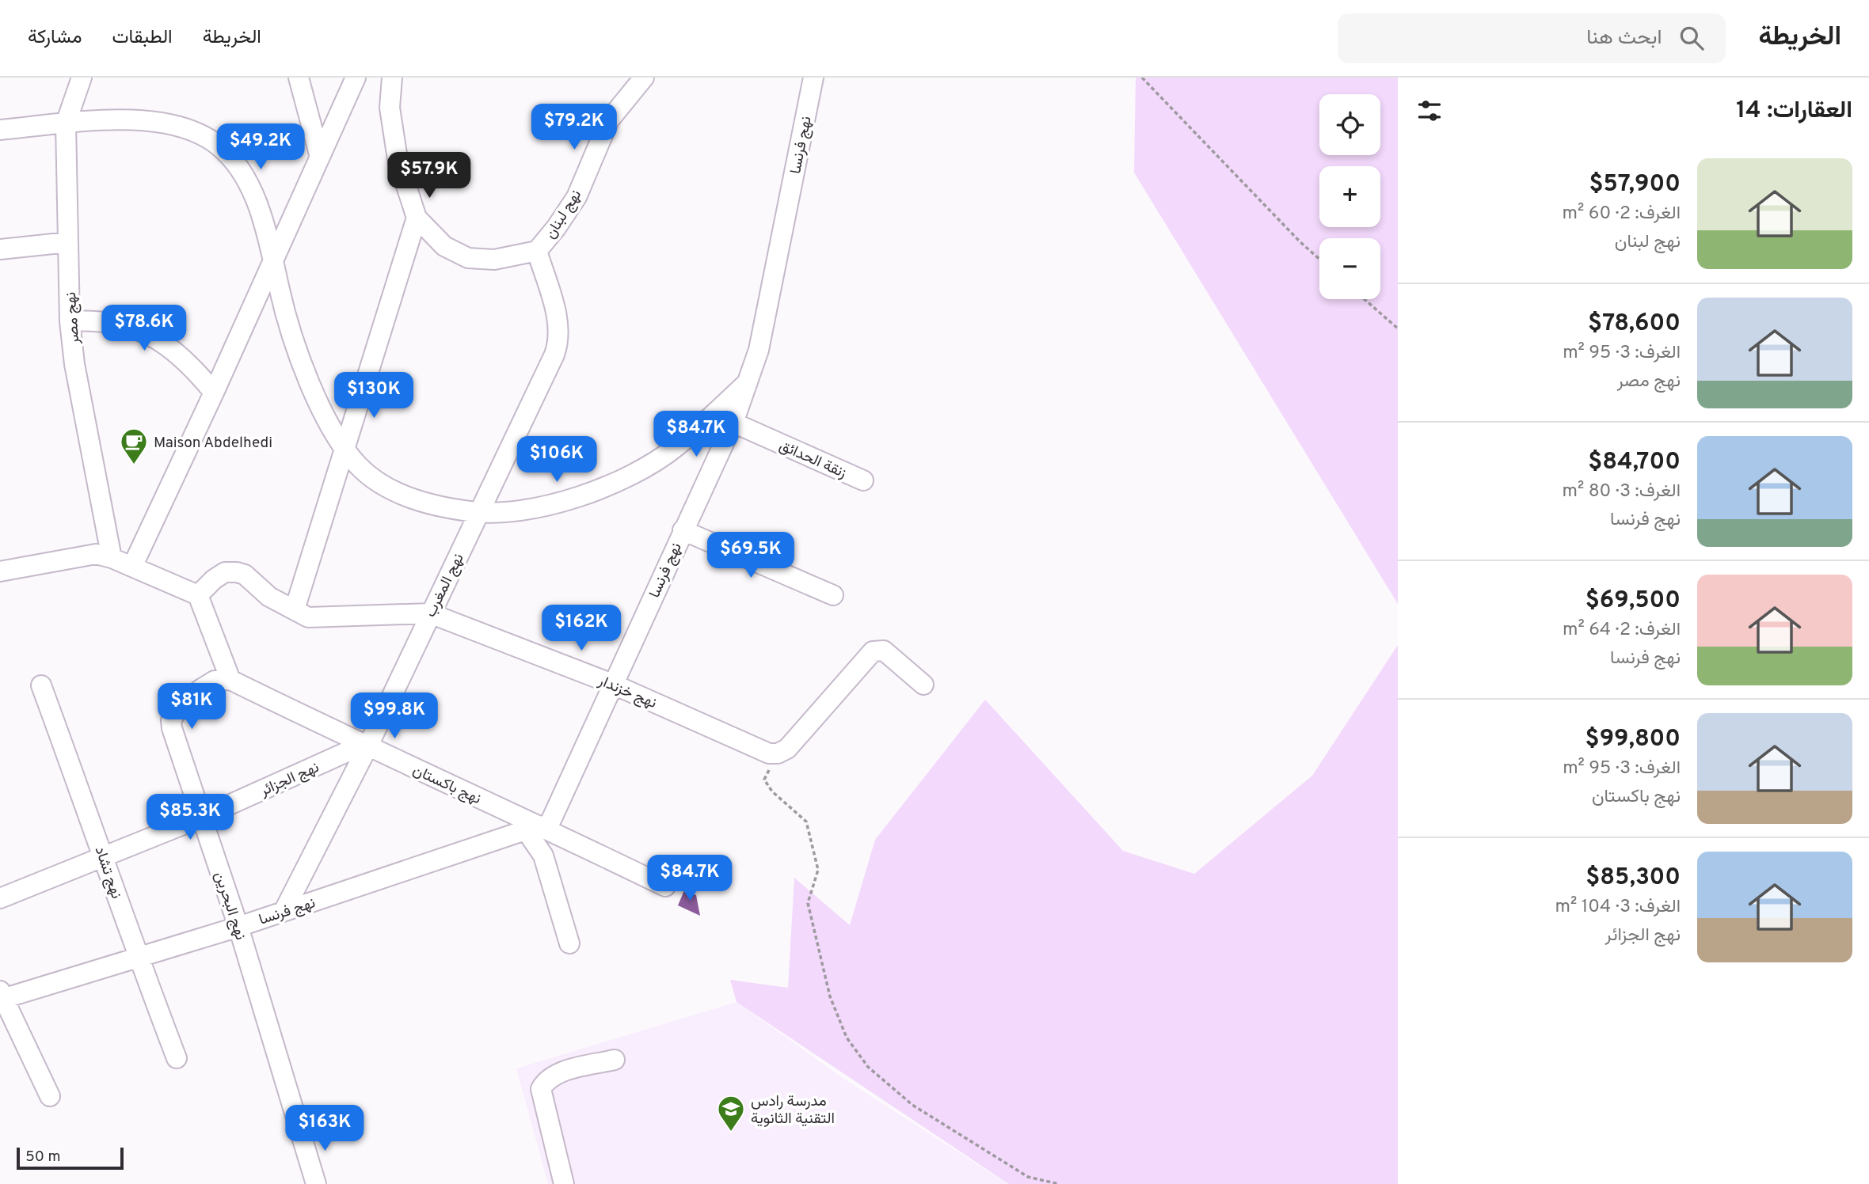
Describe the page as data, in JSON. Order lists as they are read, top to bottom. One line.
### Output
{"streets":{"street":["نهج فرنسا","نهج لبنان","نهج مصر","زنقة الحدائق","نهج المغرب","نهج خزندار","نهج الجزائر","نهج باكستان","نهج تشاد","نهج البحرين"]},"crossings":[["نهج فرنسا","زنقة الحدائق"],["نهج فرنسا","نهج المغرب"],["نهج فرنسا","نهج خزندار"],["نهج فرنسا","نهج باكستان"],["نهج فرنسا","نهج تشاد"],["نهج فرنسا","نهج البحرين"],["نهج لبنان","نهج المغرب"],["نهج المغرب","نهج خزندار"],["نهج المغرب","نهج الجزائر"],["نهج المغرب","نهج باكستان"],["نهج الجزائر","نهج باكستان"],["نهج الجزائر","نهج تشاد"],["نهج الجزائر","نهج البحرين"],["نهج باكستان","نهج البحرين"]],"places":{"cafe":["Maison Abdelhedi"],"school or university":["مدرسة رادس التقنية الثانوية"]},"scale_bar":"50 m","page":{"header":"الخريطة","search":"ابحث هنا","nav":["الخريطة","الطبقات","مشاركة"],"heading":"العقارات: 14","map_buttons":["+","−"],"price":["$79.2K","$49.2K","$57.9K","$78.6K","$130K","$84.7K","$106K","$69.5K","$162K","$81K","$99.8K","$85.3K","$84.7K","$163K"],"list":[{"name":"$57,900","note":"الغرف: 2 · 60 m² · نهج لبنان"},{"name":"$78,600","note":"الغرف: 3 · 95 m² · نهج مصر"},{"name":"$84,700","note":"الغرف: 3 · 80 m² · نهج فرنسا"},{"name":"$69,500","note":"الغرف: 2 · 64 m² · نهج فرنسا"},{"name":"$99,800","note":"الغرف: 3 · 95 m² · نهج باكستان"},{"name":"$85,300","note":"الغرف: 3 · 104 m² · نهج الجزائر"}],"scale":"50 m"}}
